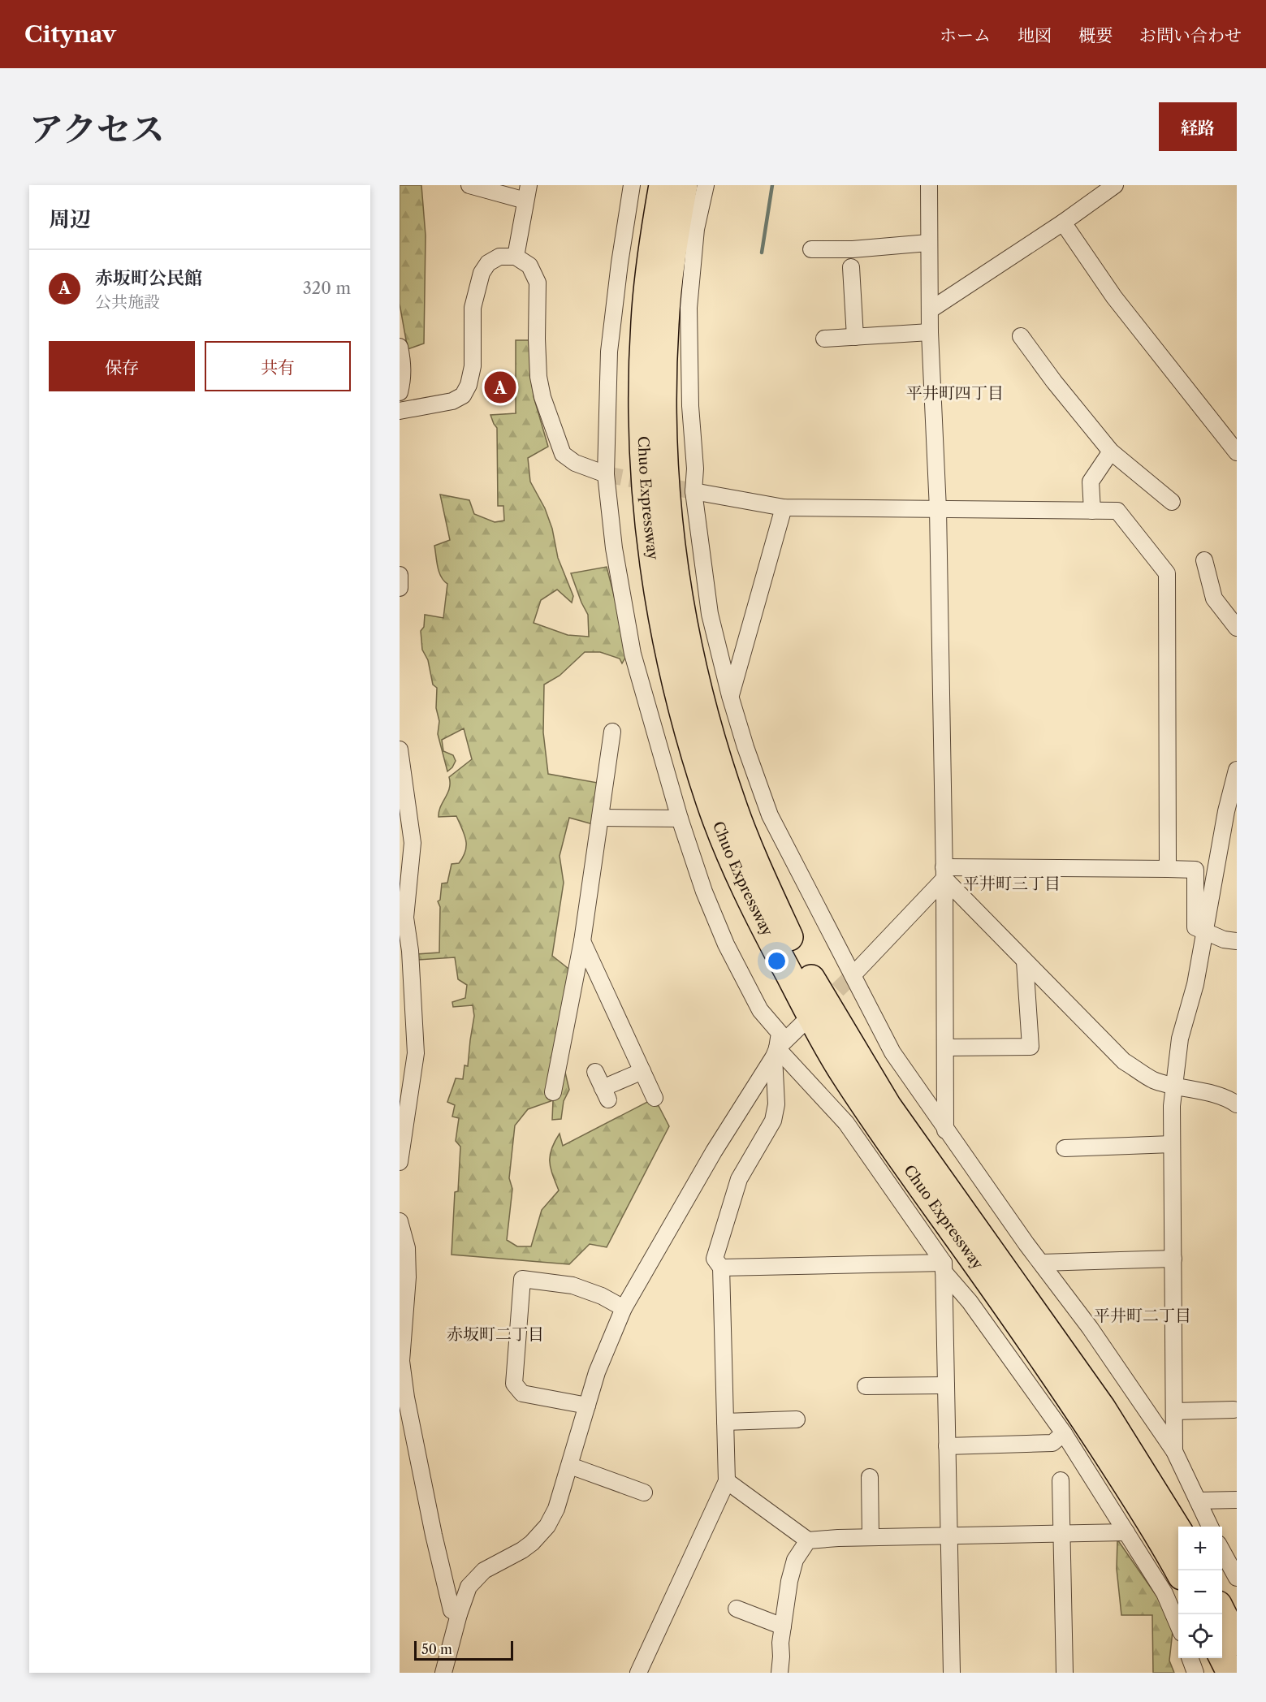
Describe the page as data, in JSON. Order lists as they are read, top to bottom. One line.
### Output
{"streets":{"highway":["Chuo Expressway"]},"districts":["平井町四丁目","平井町三丁目","平井町二丁目","赤坂町二丁目"],"scale_bar":"50 m","page":{"header":"Citynav","nav":["ホーム","地図","概要","お問い合わせ"],"title":"アクセス","buttons":["経路",["保存","共有"]],"heading":"周辺","list":[{"mark":"A","name":"赤坂町公民館","note":"公共施設","value":"320 m"}],"pins":"A","map_buttons":["+","−"],"scale":"50 m"}}
